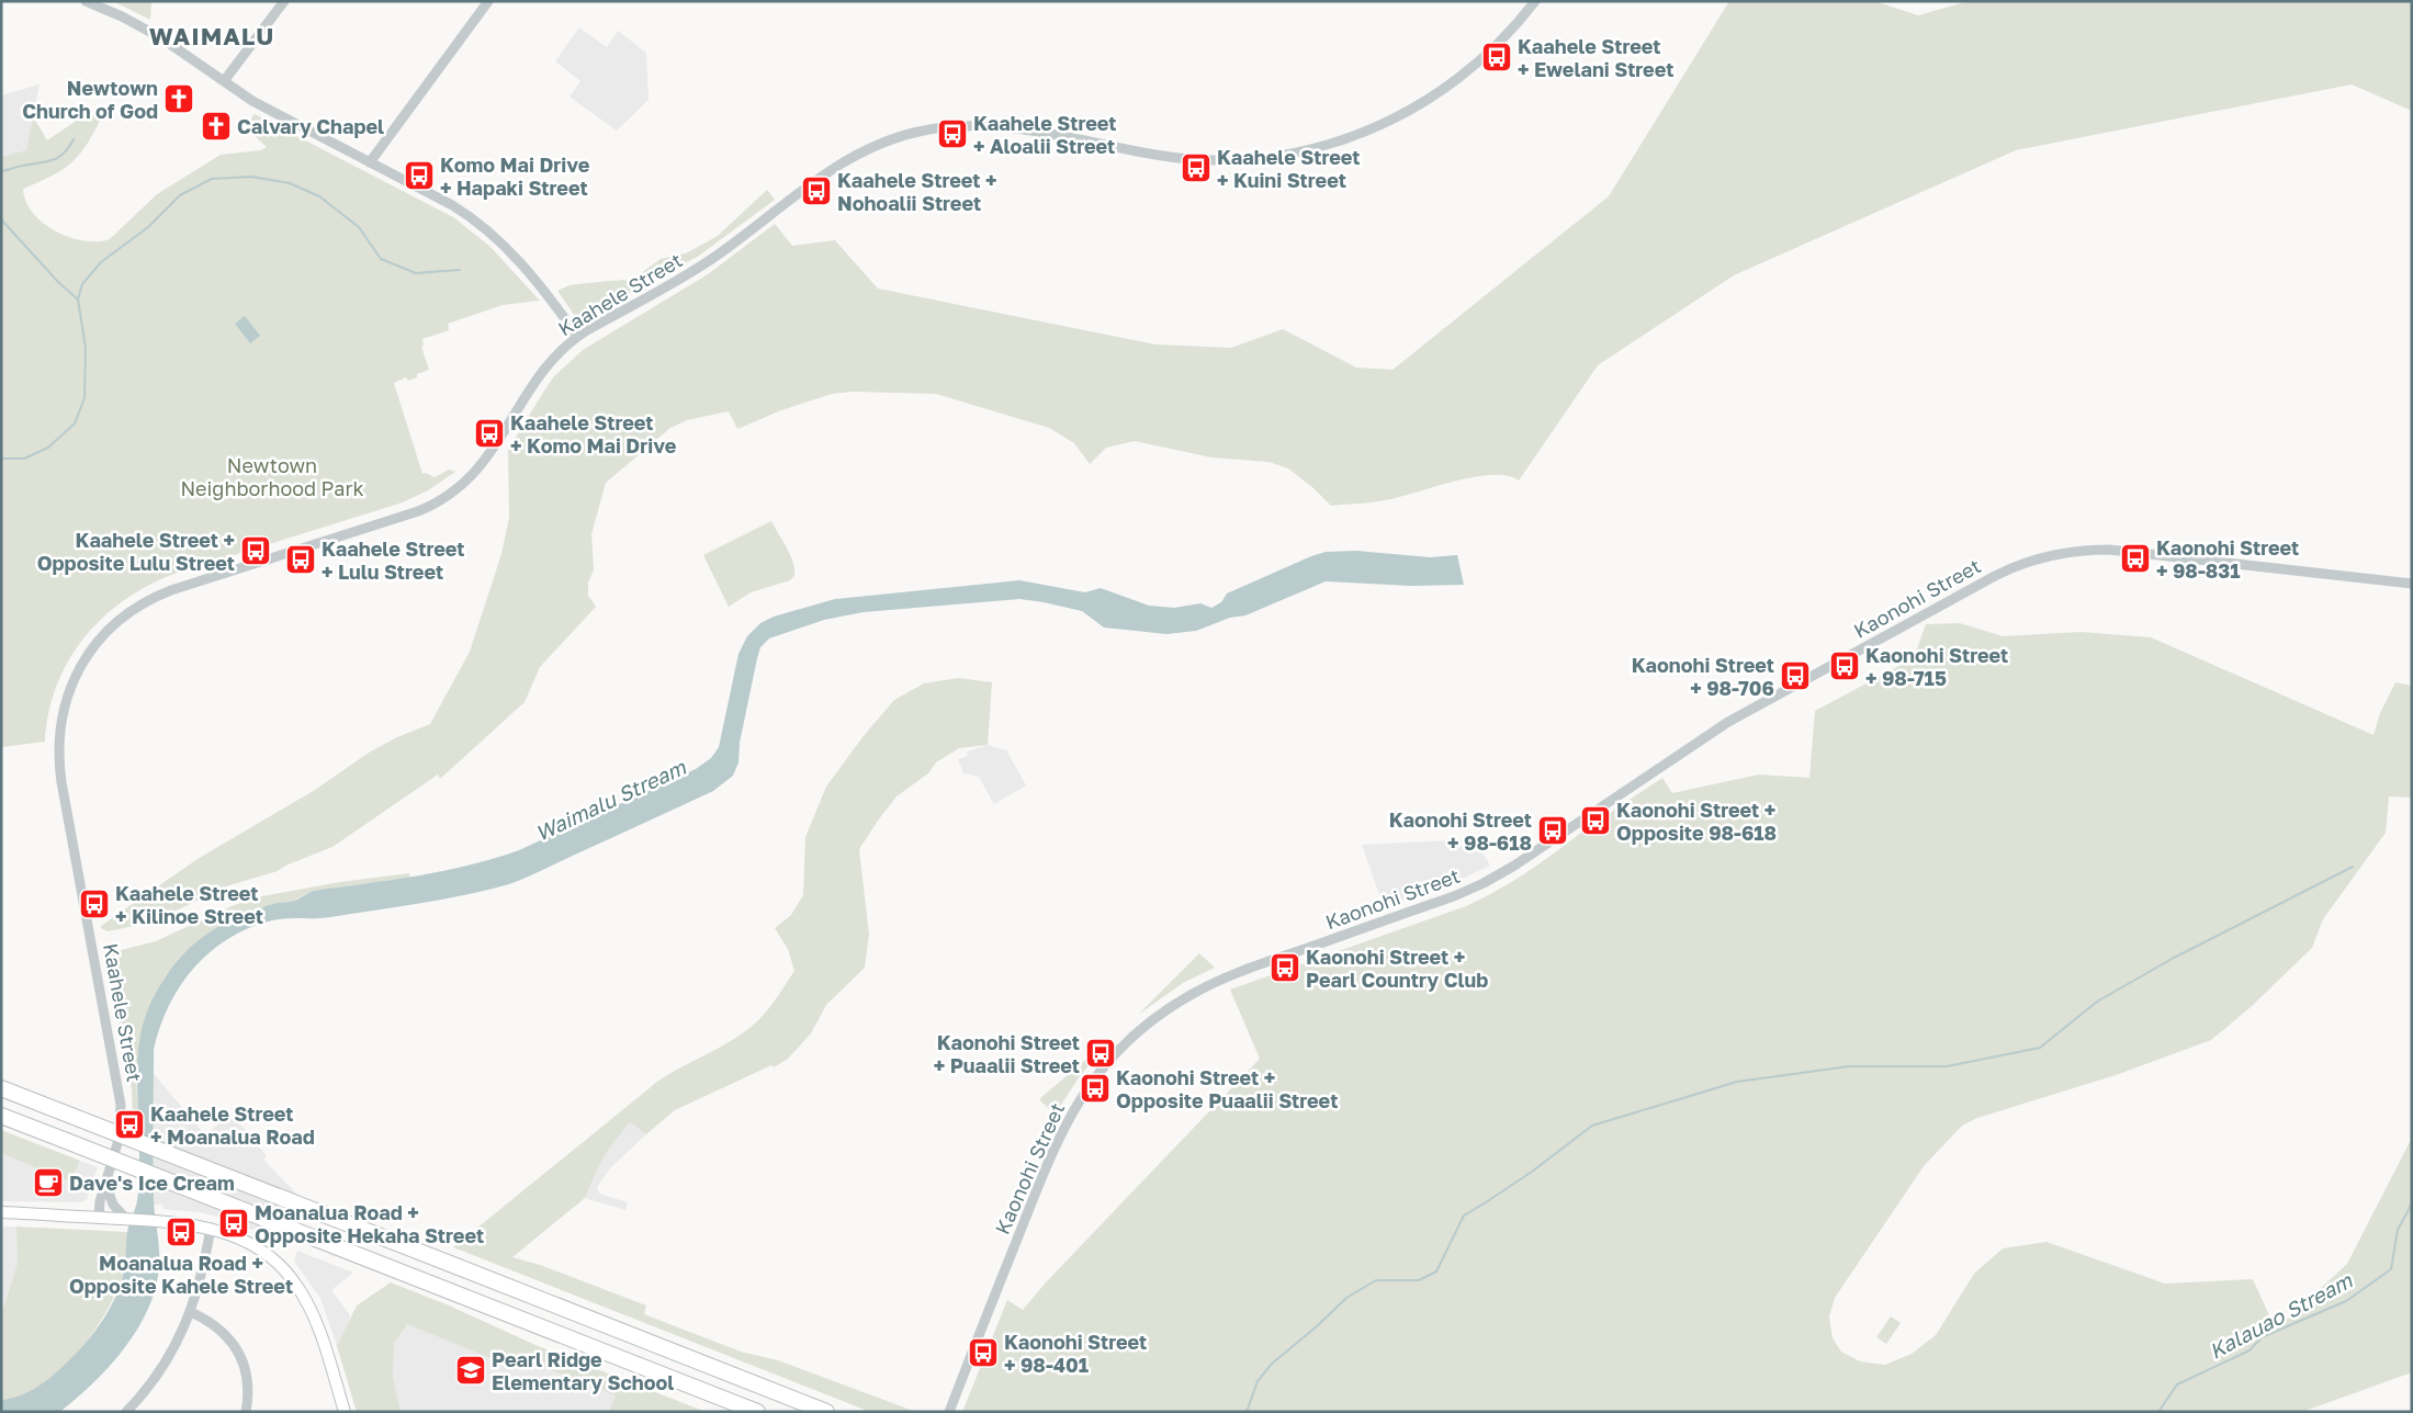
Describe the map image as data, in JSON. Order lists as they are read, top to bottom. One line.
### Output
{"streets":{"street":["Kaahele Street","Kaonohi Street"]},"districts":["WAIMALU"],"water":["Waimalu Stream","Kalauao Stream"],"parks":["Newtown Neighborhood Park"],"places":{"bus stop":["Kaahele Street + Ewelani Street","Kaahele Street + Aloalii Street","Kaahele Street + Kuini Street","Komo Mai Drive + Hapaki Street","Kaahele Street + Nohoalii Street","Kaahele Street + Komo Mai Drive","Kaahele Street + Opposite Lulu Street","Kaonohi Street + 98-831","Kaahele Street + Lulu Street","Kaonohi Street + 98-715","Kaonohi Street + 98-706","Kaonohi Street + Opposite 98-618","Kaonohi Street + 98-618","Kaahele Street + Kilinoe Street","Kaonohi Street + Pearl Country Club","Kaonohi Street + Puaalii Street","Kaonohi Street + Opposite Puaalii Street","Kaahele Street + Moanalua Road","Moanalua Road + Opposite Hekaha Street","Moanalua Road + Opposite Kahele Street","Kaonohi Street + 98-401"],"church":["Newtown Church of God","Calvary Chapel"],"cafe":["Dave's Ice Cream"],"school or university":["Pearl Ridge Elementary School"]}}
